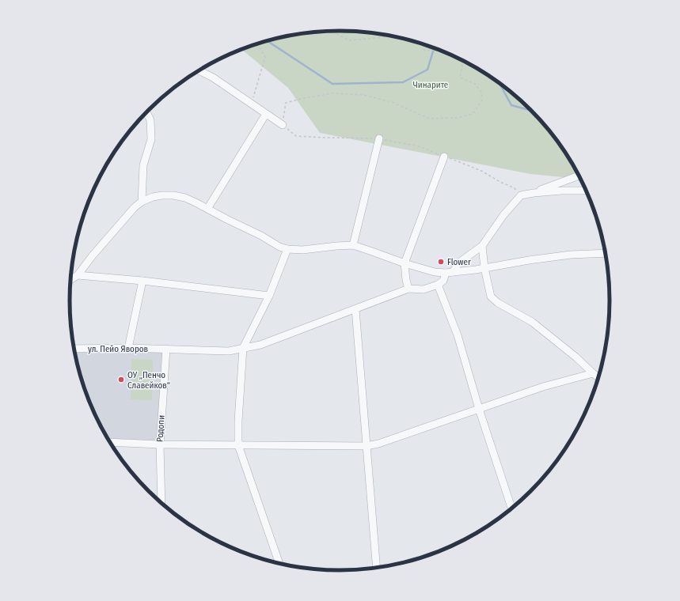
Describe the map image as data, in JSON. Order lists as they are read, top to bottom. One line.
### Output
{"streets":{"street":["ул. Пейо Яворов","Родопи"]},"crossings":[["ул. Пейо Яворов","Родопи"]],"parks":["Чинарите"],"places":["Flower","ОУ „Пенчо Славейков“"]}
